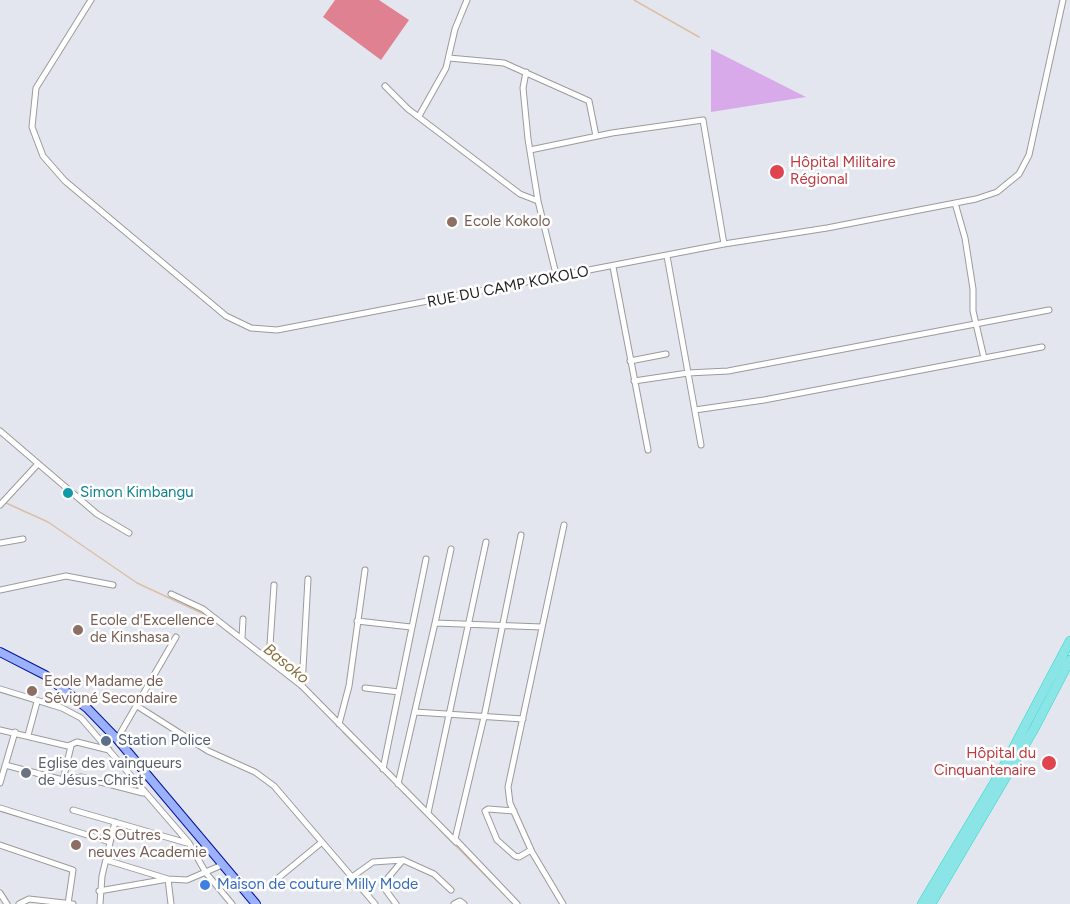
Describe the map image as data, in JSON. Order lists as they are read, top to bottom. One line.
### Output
{"streets":{"street":["RUE DU CAMP KOKOLO"]},"water":["Basoko"],"places":["Hôpital Militaire Régional","Ecole Kokolo","Simon Kimbangu","Ecole d'Excellence de Kinshasa","Ecole Madame de Sévigné Secondaire","Station Police","Hôpital du Cinquantenaire","Eglise des vainqueurs de Jésus-Christ","C.S Outres neuves Academie","Maison de couture Milly Mode"]}
